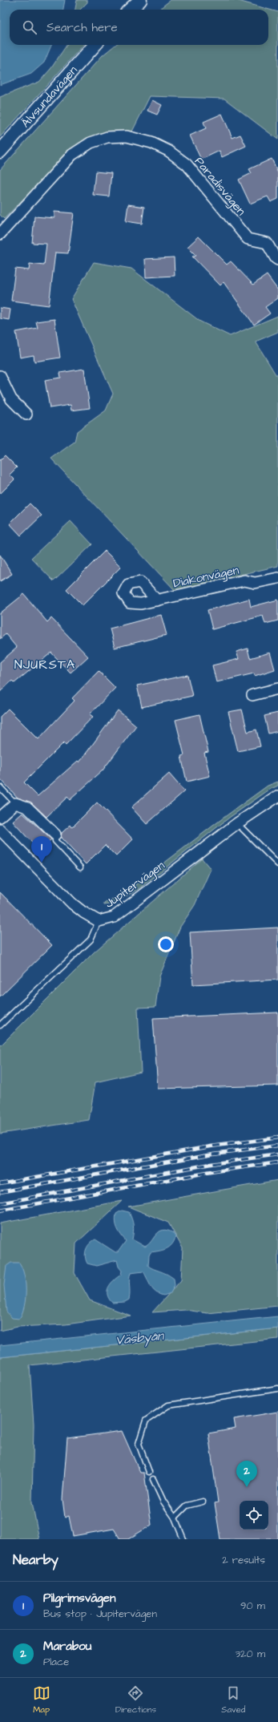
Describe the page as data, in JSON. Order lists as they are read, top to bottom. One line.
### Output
{"streets":{"street":["Älvsundavägen","Paradisvägen","Diakonvägen","Jupitervägen"]},"districts":["NJURSTA"],"water":["Väsbyån"],"page":{"search":"Search here","pins":["1","2"],"heading":["Nearby","2 results"],"list":[{"mark":"1","name":"Pilgrimsvägen","note":"Bus stop · Jupitervägen","value":"90 m"},{"mark":"2","name":"Marabou","note":"Place","value":"320 m"}],"nav":["Map","Directions","Saved"]}}
